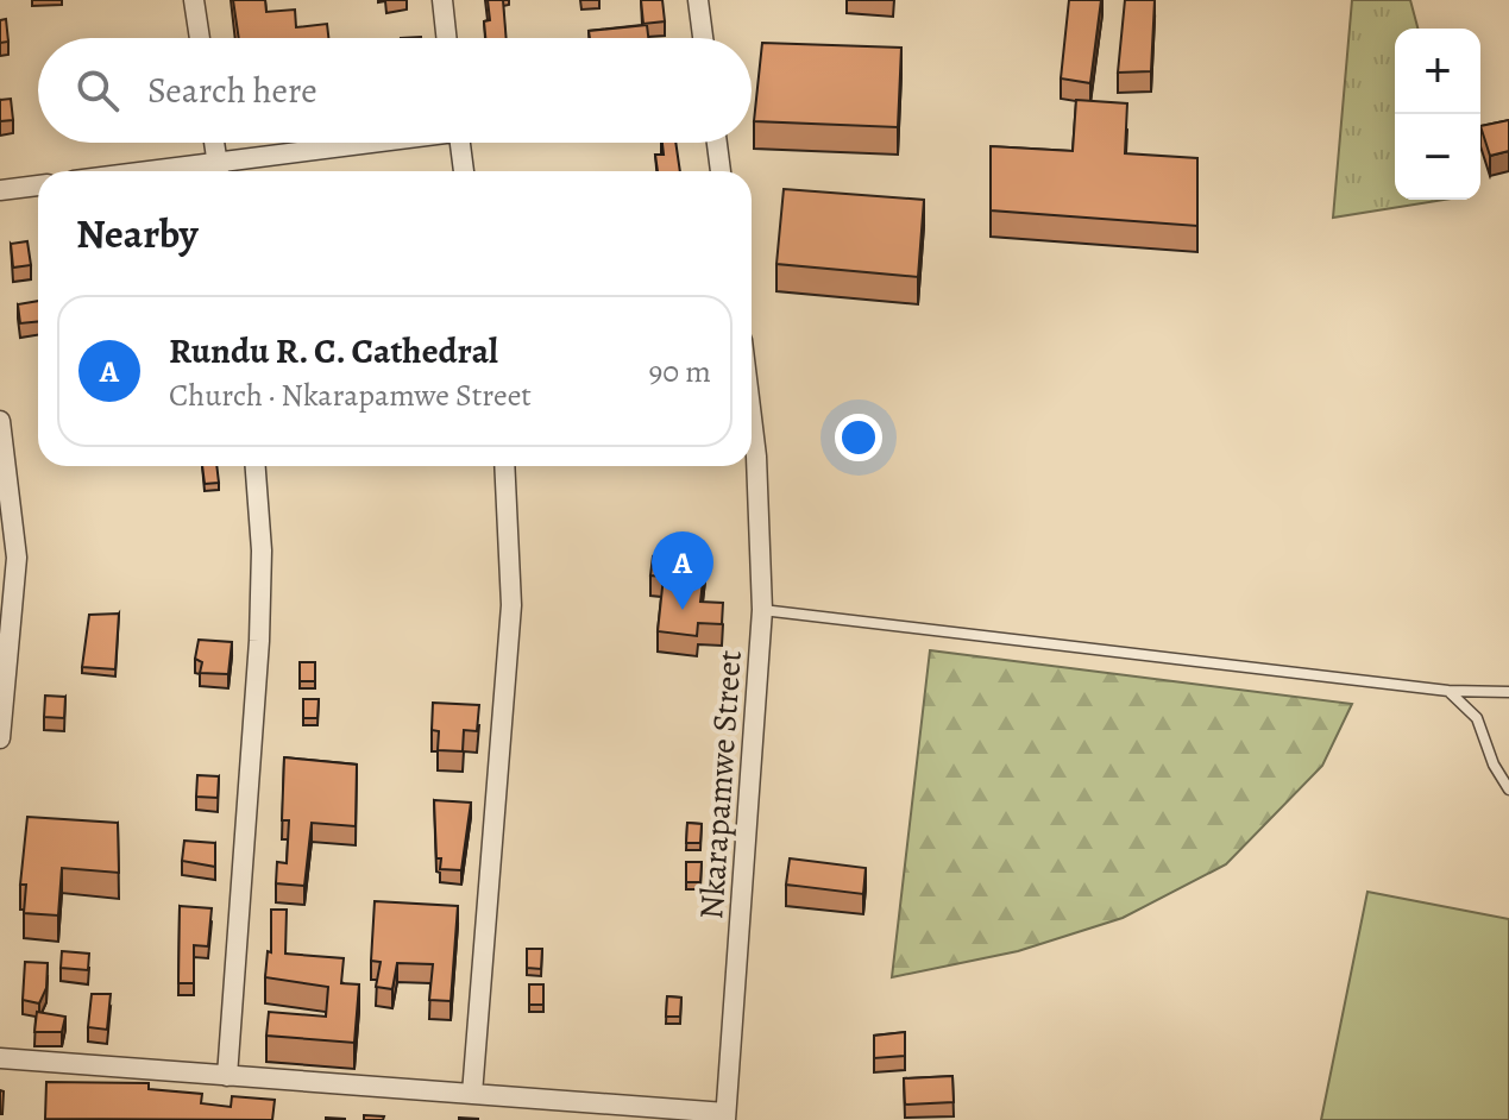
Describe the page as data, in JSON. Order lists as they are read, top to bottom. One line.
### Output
{"streets":{"street":["Nkarapamwe Street"]},"page":{"map_buttons":["+","−"],"search":"Search here","heading":"Nearby","list":[{"mark":"A","name":"Rundu R. C. Cathedral","note":"Church · Nkarapamwe Street","value":"90 m"}],"pins":"A"}}
